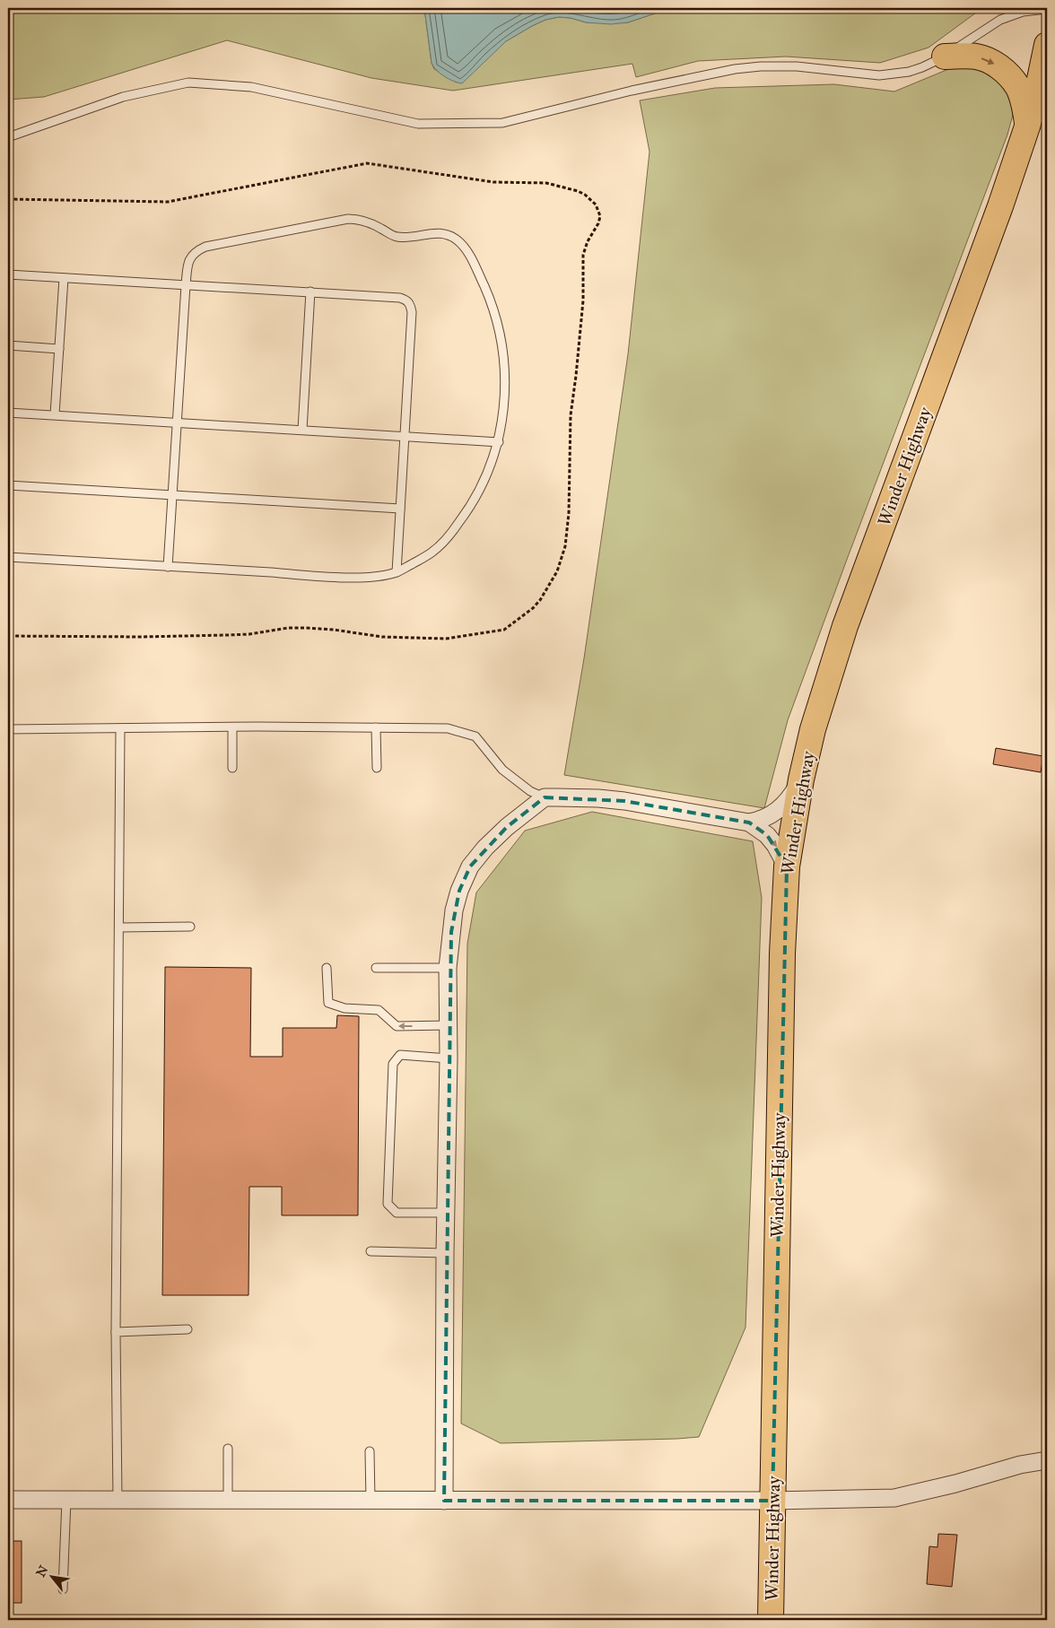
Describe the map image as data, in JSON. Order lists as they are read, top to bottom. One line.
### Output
{"streets":{"main road":["Winder Highway"]},"north":"top left"}
